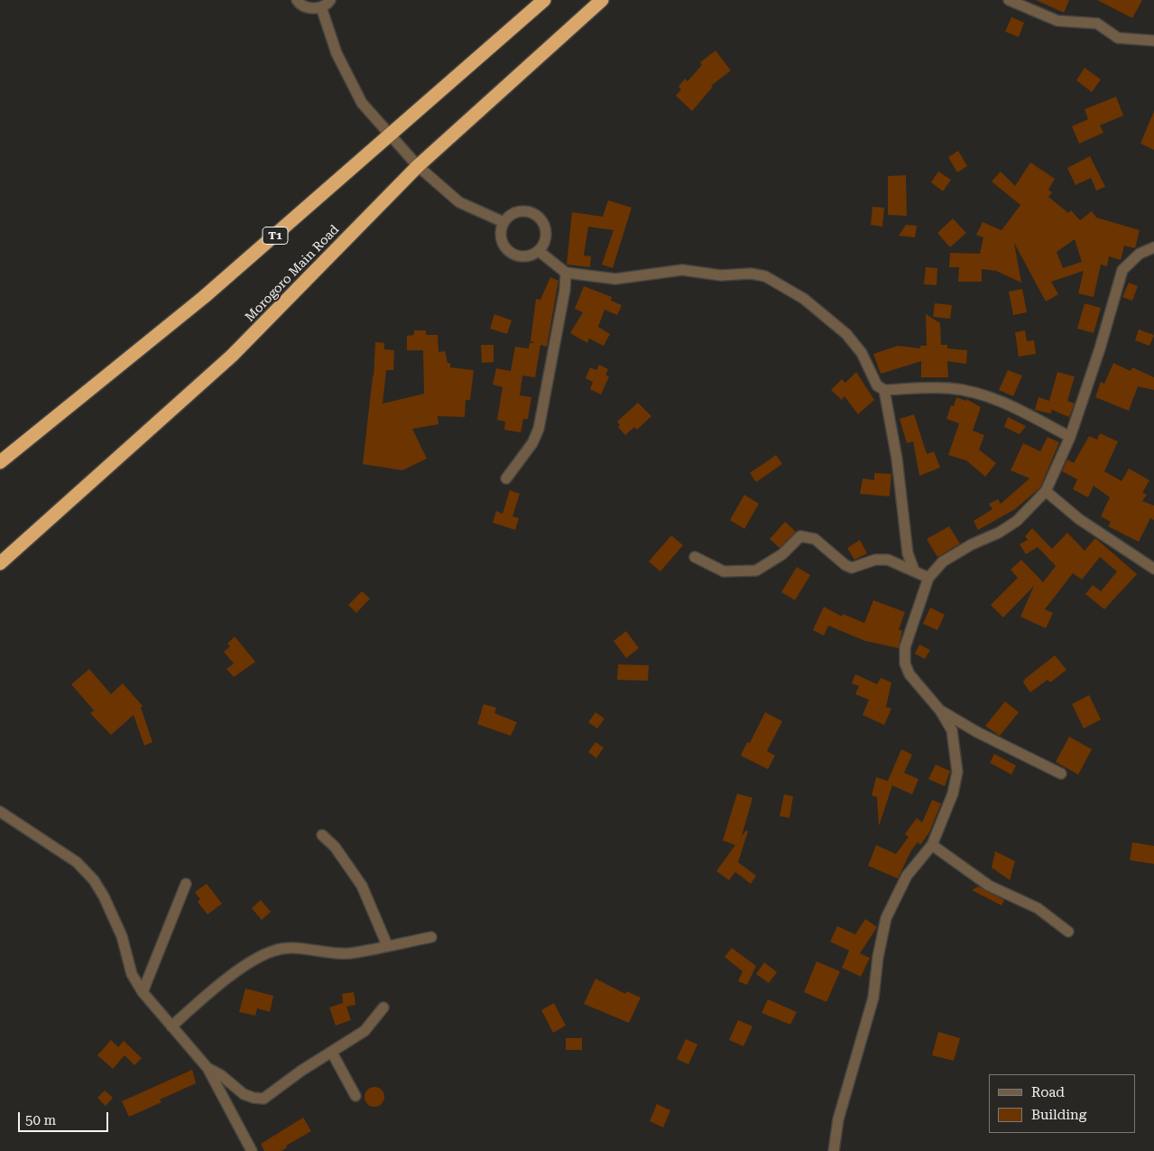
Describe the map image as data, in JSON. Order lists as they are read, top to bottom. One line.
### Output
{"streets":{"highway":["T1","Morogoro Main Road"]},"legend":["Road","Building"],"scale_bar":"50 m"}
